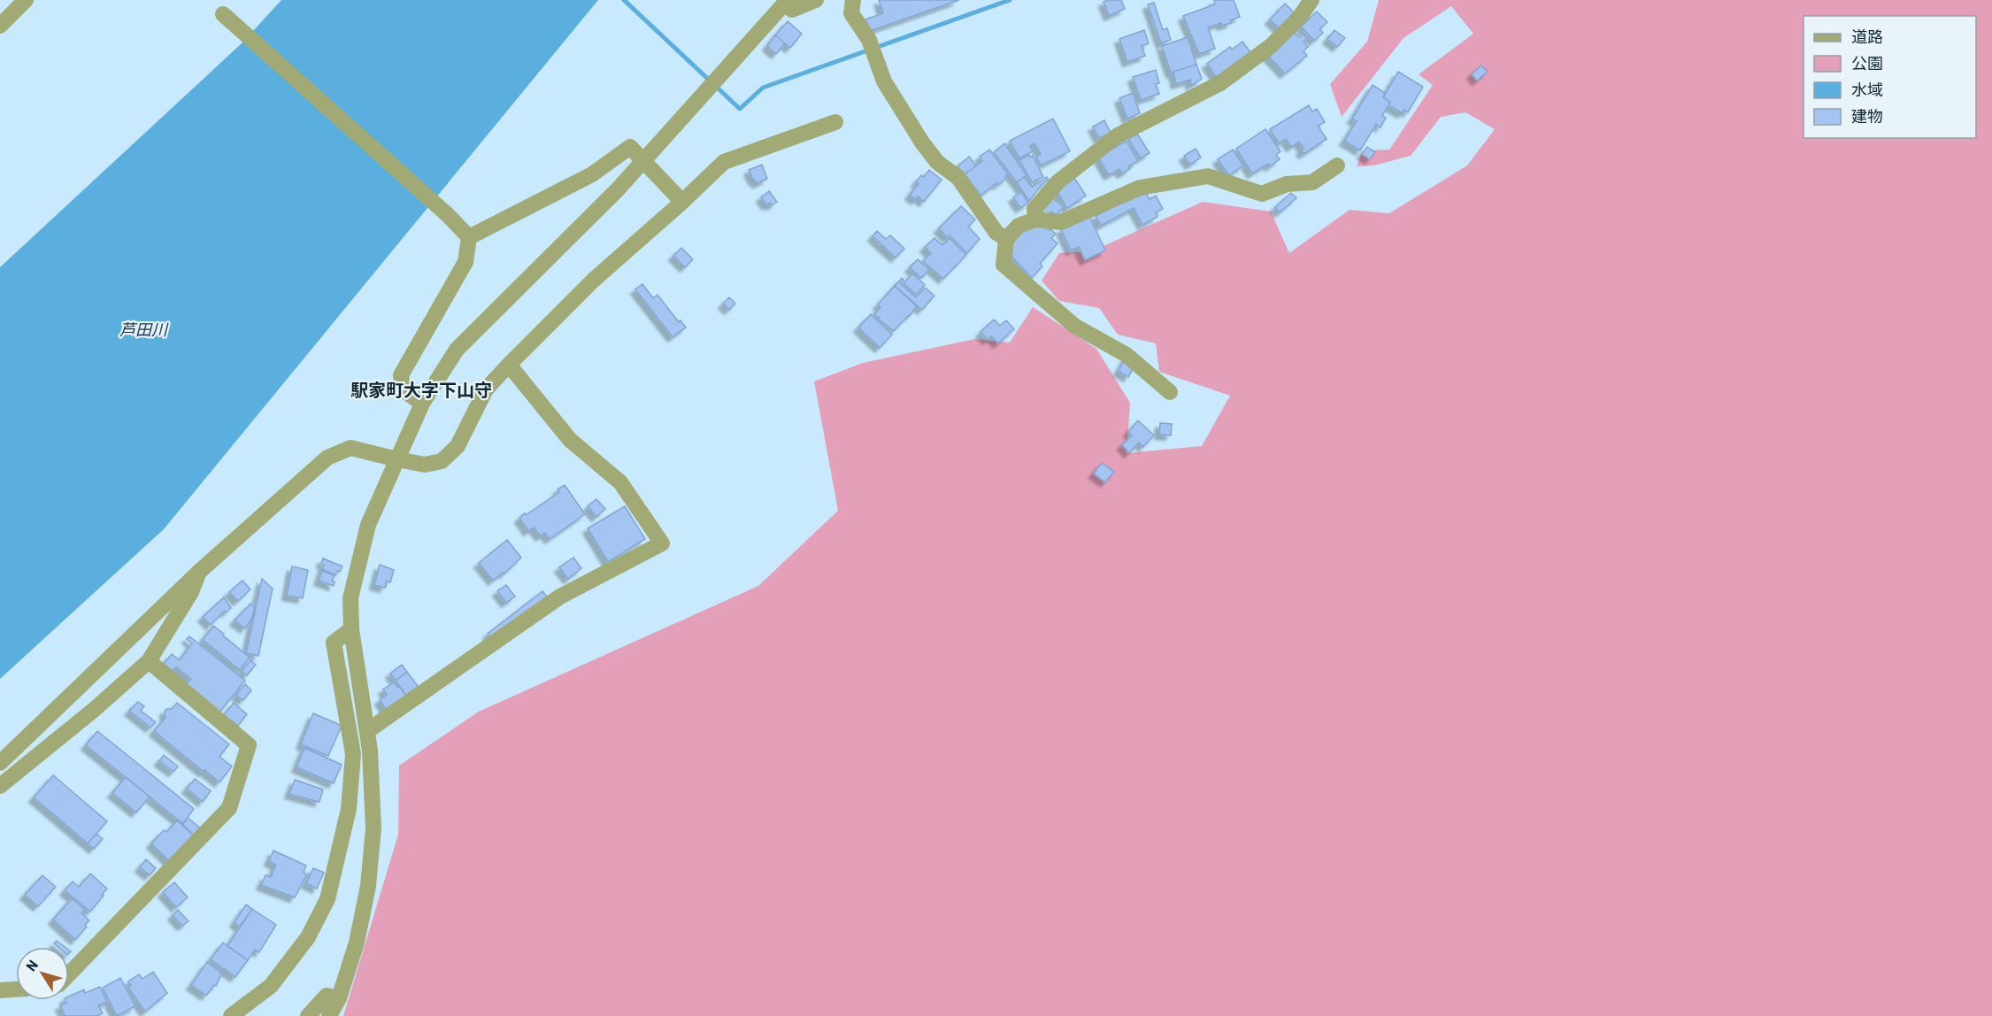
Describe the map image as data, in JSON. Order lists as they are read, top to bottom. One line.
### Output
{"districts":["駅家町大字下山守"],"water":["芦田川"],"legend":["道路","公園","水域","建物"],"north":"top left"}
